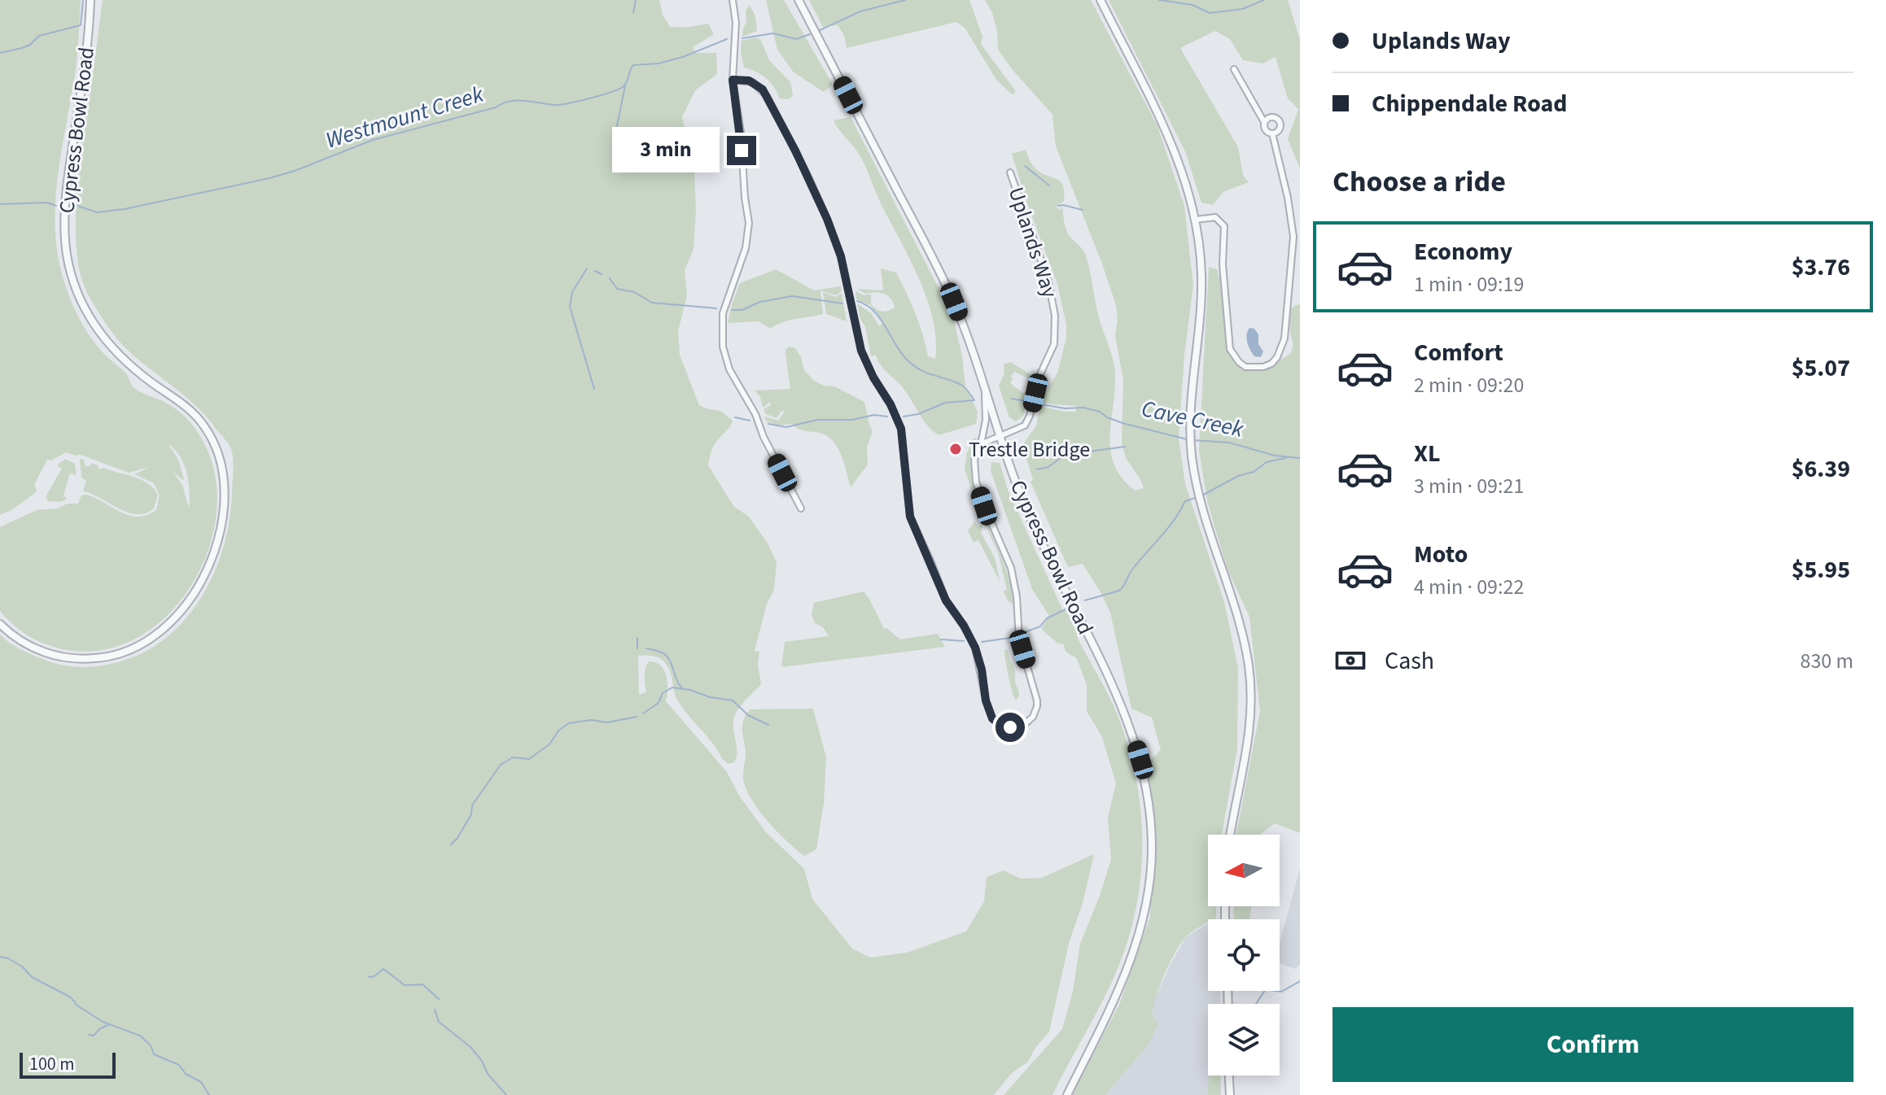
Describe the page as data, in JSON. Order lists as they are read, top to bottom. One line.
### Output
{"streets":{"street":["Cypress Bowl Road","Uplands Way"]},"crossings":[["Cypress Bowl Road","Uplands Way"]],"water":["Westmount Creek","Cave Creek"],"places":["Trestle Bridge"],"scale_bar":"100 m","north":"left","page":{"banner":["Uplands Way","Chippendale Road"],"bubble":"3 min","heading":"Choose a ride","list":[{"name":"Economy","note":"1 min · 09:19","value":"$3.76"},{"name":"Comfort","note":"2 min · 09:20","value":"$5.07"},{"name":"XL","note":"3 min · 09:21","value":"$6.39"},{"name":"Moto","note":"4 min · 09:22","value":"$5.95"}],"pay":["Cash","830 m"],"buttons":"Confirm","scale":"100 m"}}
